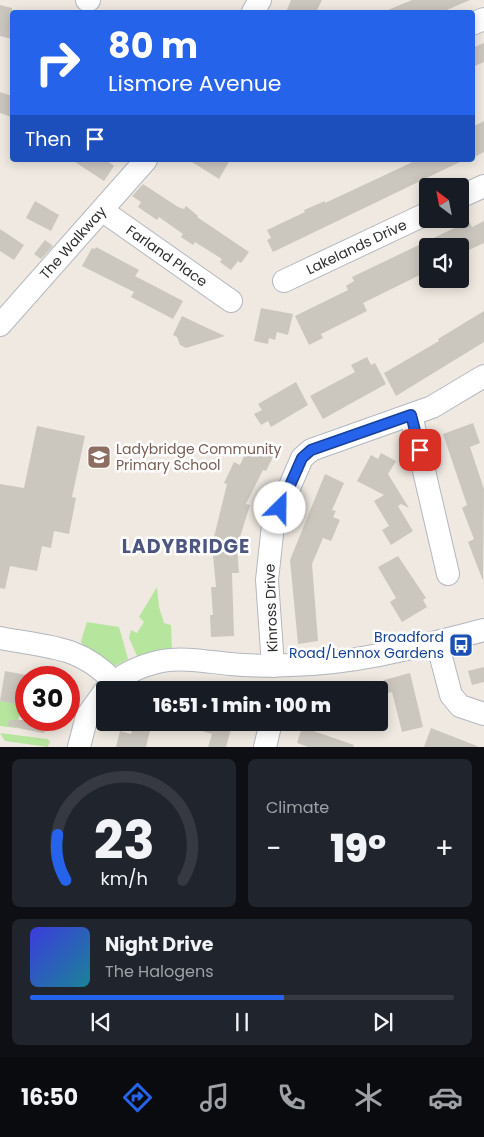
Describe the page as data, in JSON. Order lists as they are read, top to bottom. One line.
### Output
{"streets":{"street":["The Walkway","Lakelands Drive","Farland Place","Kinross Drive"]},"crossings":[["The Walkway","Farland Place"]],"districts":["LADYBRIDGE"],"places":{"school or university":["Ladybridge Community Primary School"],"bus stop":["Broadford Road/Lennox Gardens"]},"north":"top left","page":{"turn":["80 m","Lismore Avenue"],"then":"Then","limit":"30","trip":"16:51 · 1 min · 100 m","tile":"Climate","heat":["−","19°","+"],"song":["Night Drive","The Halogens"],"tabs":"16:50","gauge":["23","km/h"]}}
